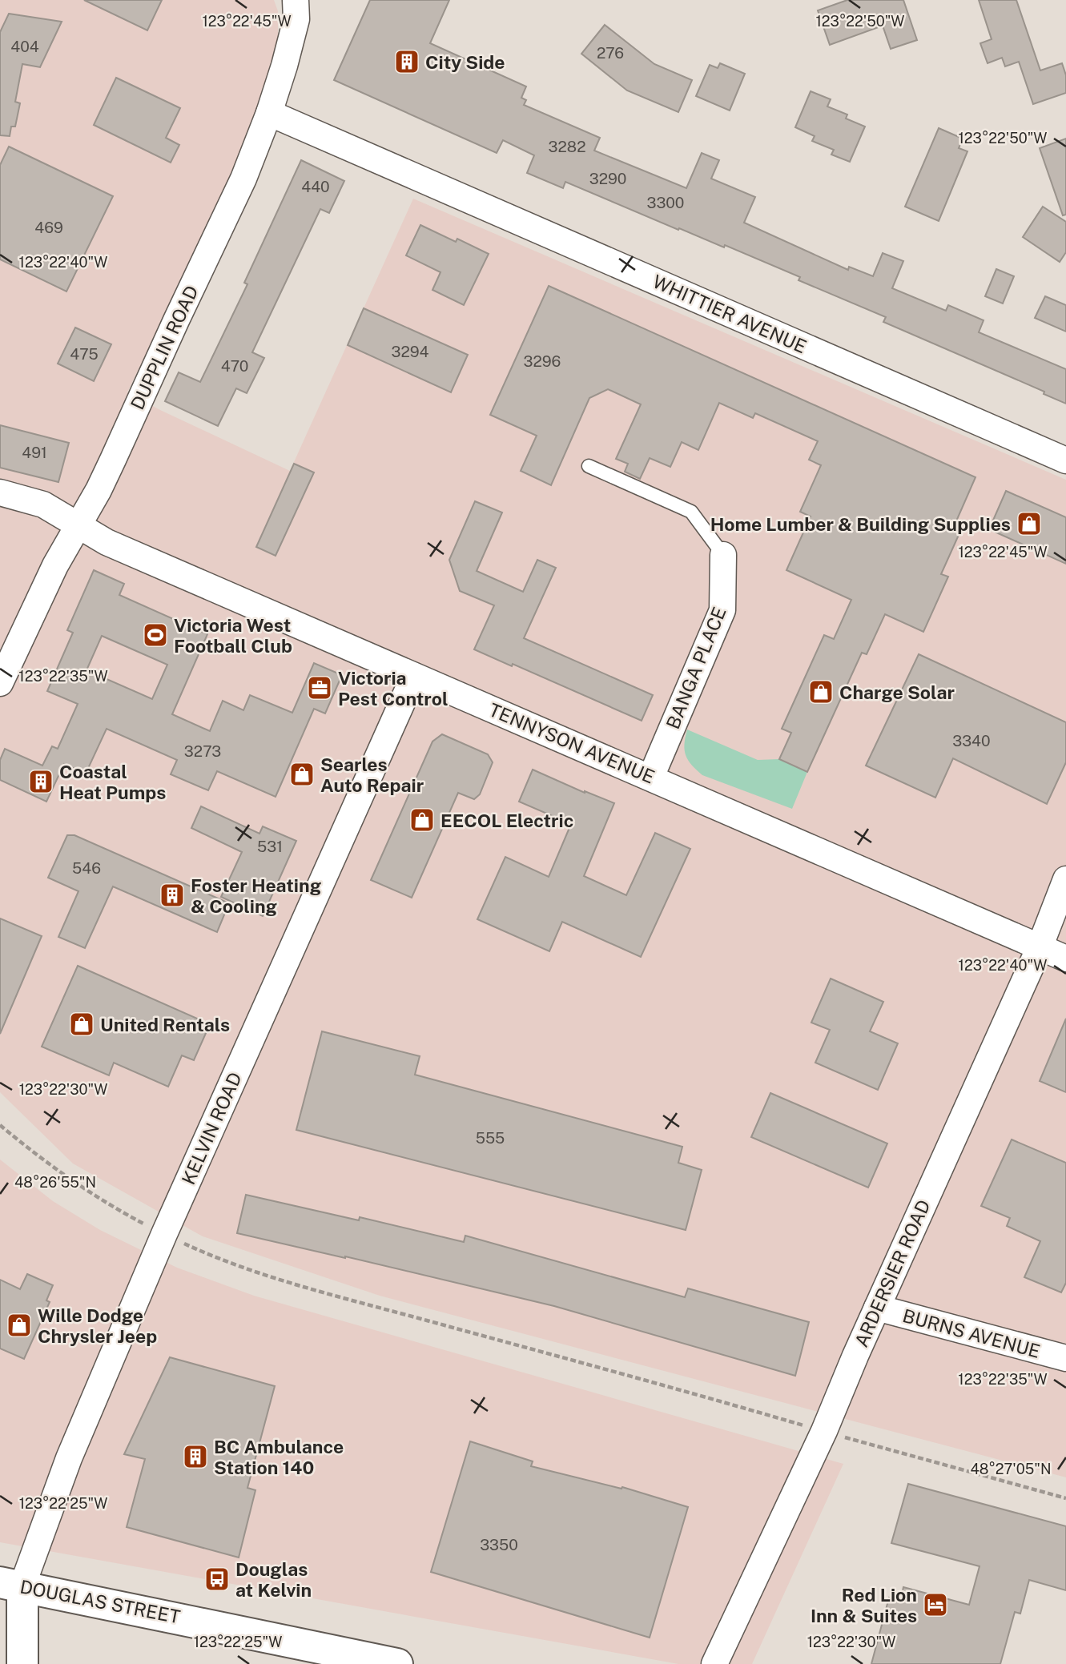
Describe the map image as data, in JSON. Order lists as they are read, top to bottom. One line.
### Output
{"streets":{"main road":["DOUGLAS STREET"],"street":["WHITTIER AVENUE","DUPPLIN ROAD","BANGA PLACE","TENNYSON AVENUE","KELVIN ROAD","ARDERSIER ROAD","BURNS AVENUE"]},"crossings":[["WHITTIER AVENUE","DUPPLIN ROAD"],["DUPPLIN ROAD","TENNYSON AVENUE"],["BANGA PLACE","TENNYSON AVENUE"],["TENNYSON AVENUE","KELVIN ROAD"],["TENNYSON AVENUE","ARDERSIER ROAD"],["KELVIN ROAD","DOUGLAS STREET"],["ARDERSIER ROAD","BURNS AVENUE"]],"places":{"building":["City Side","Coastal Heat Pumps","Foster Heating & Cooling","BC Ambulance Station 140"],"shop":["Home Lumber & Building Supplies","Charge Solar","Searles Auto Repair","EECOL Electric","United Rentals","Wille Dodge Chrysler Jeep"],"sports":["Victoria West Football Club"],"office":["Victoria Pest Control"],"bus stop":["Douglas at Kelvin"],"hotel":["Red Lion Inn & Suites"]},"house_numbers":["404","276","3282","3290","440","3300","469","3294","475","3296","470","491","3340","3273","531","546","555","3350"],"coordinates":["123°22'50\"W","123°22'45\"W","123°22'40\"W","123°22'35\"W","123°22'30\"W","48°26'55\"N","48°27'05\"N","123°22'25\"W"]}
